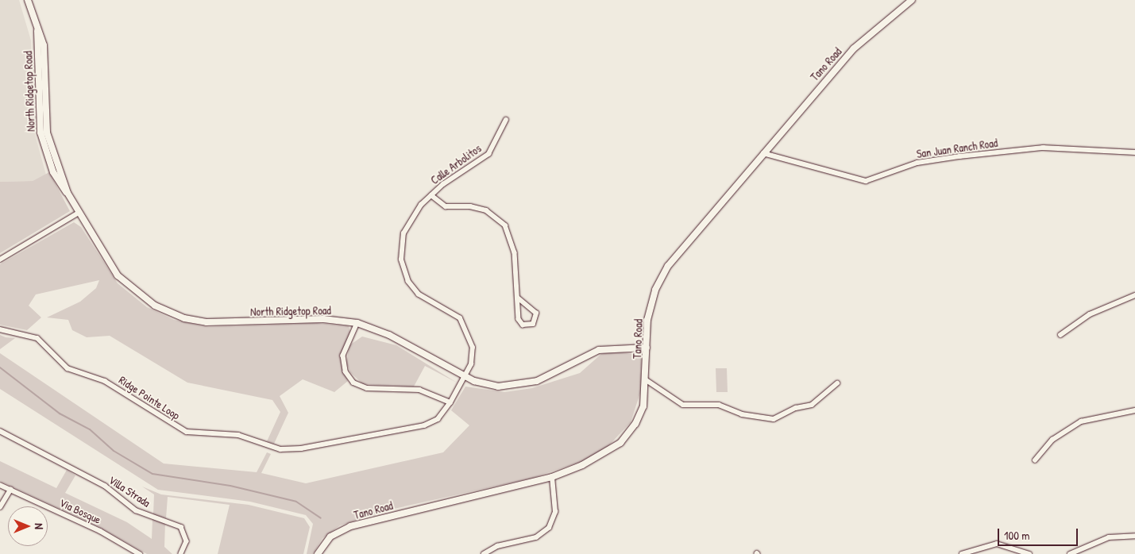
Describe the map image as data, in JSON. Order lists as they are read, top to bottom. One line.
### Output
{"streets":{"street":["Tano Road","North Ridgetop Road","San Juan Ranch Road","Calle Arbolitos","Ridge Pointe Loop","Villa Strada","Via Bosque"]},"crossings":[["Tano Road","North Ridgetop Road"],["Tano Road","San Juan Ranch Road"],["North Ridgetop Road","Calle Arbolitos"],["North Ridgetop Road","Ridge Pointe Loop"],["Calle Arbolitos","Ridge Pointe Loop"]],"scale_bar":"100 m","north":"right"}
